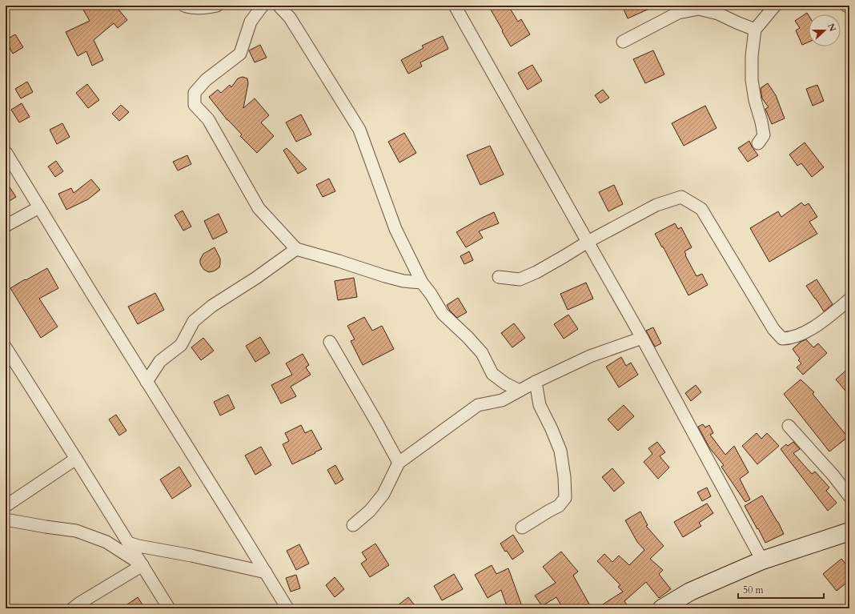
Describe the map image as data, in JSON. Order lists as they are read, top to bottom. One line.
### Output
{"scale_bar":"50 m","north":"right"}
